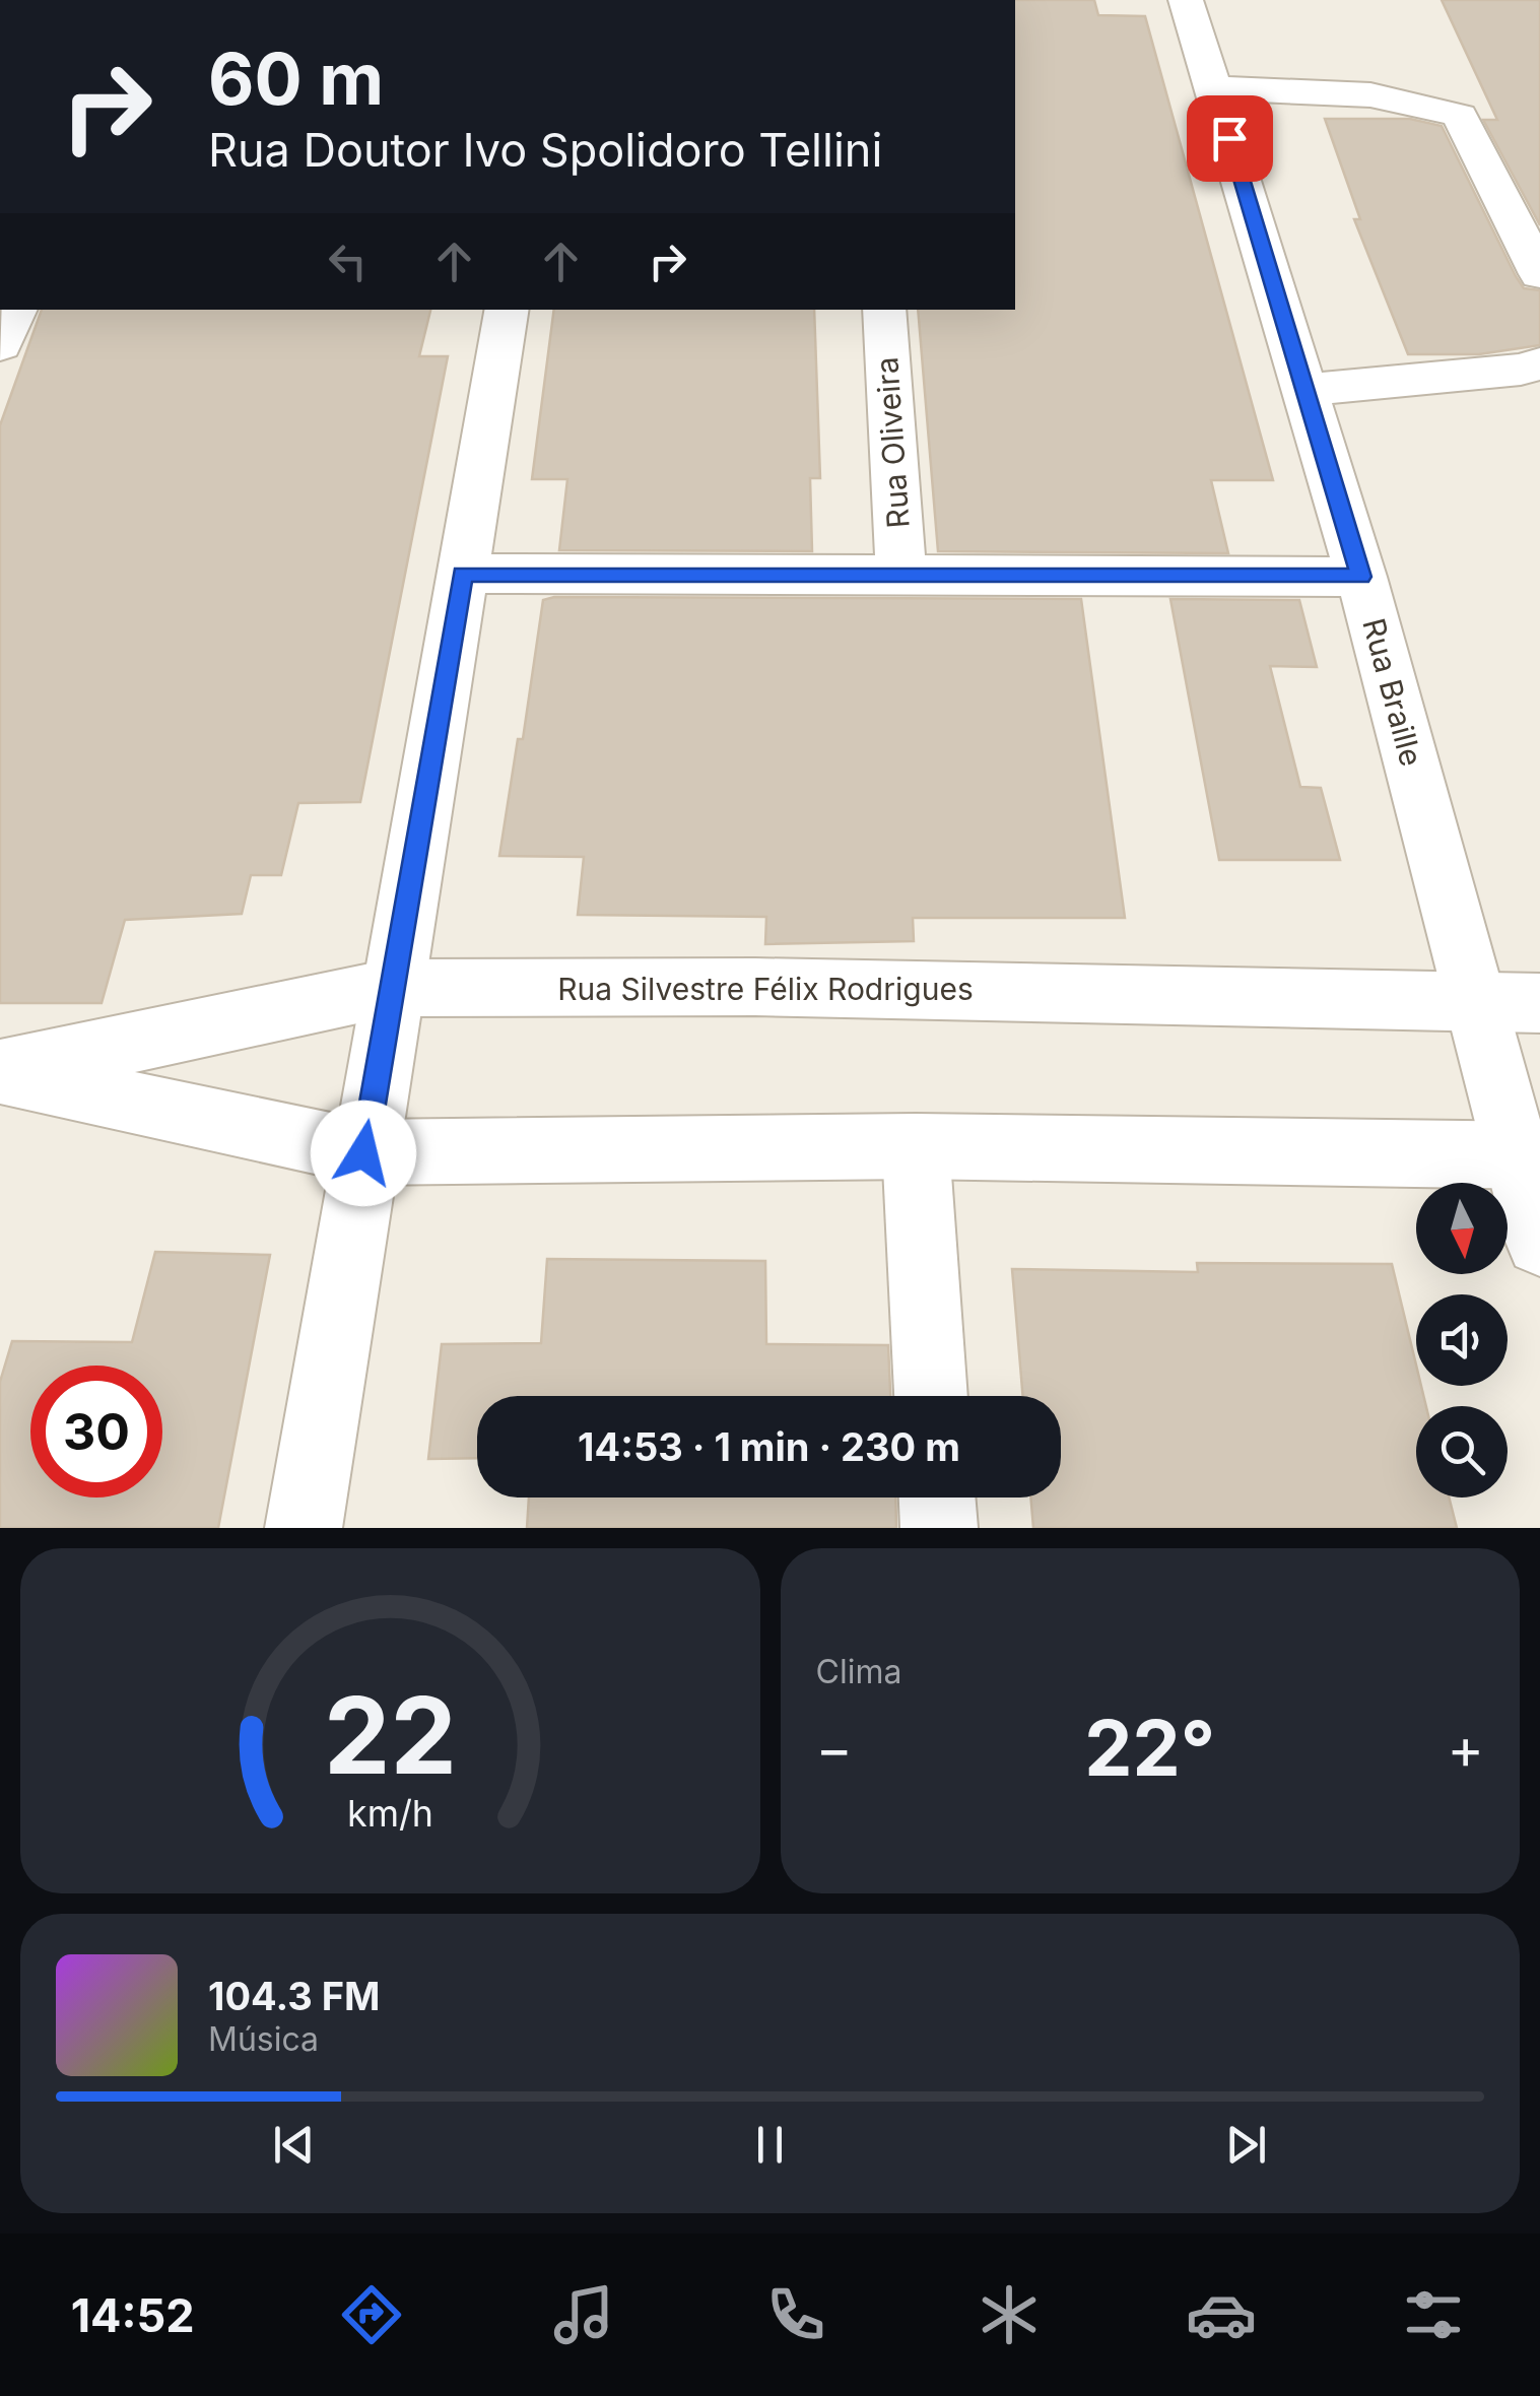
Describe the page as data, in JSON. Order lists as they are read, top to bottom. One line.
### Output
{"streets":{"street":["Rua Oliveira","Rua Braille","Rua Silvestre Félix Rodrigues"]},"crossings":[["Rua Braille","Rua Silvestre Félix Rodrigues"]],"north":"bottom","page":{"turn":["60 m","Rua Doutor Ivo Spolidoro Tellini"],"limit":"30","trip":"14:53 · 1 min · 230 m","tile":"Clima","heat":["−","22°","+"],"song":["104.3 FM","Música"],"tabs":"14:52","gauge":["22","km/h"]}}
